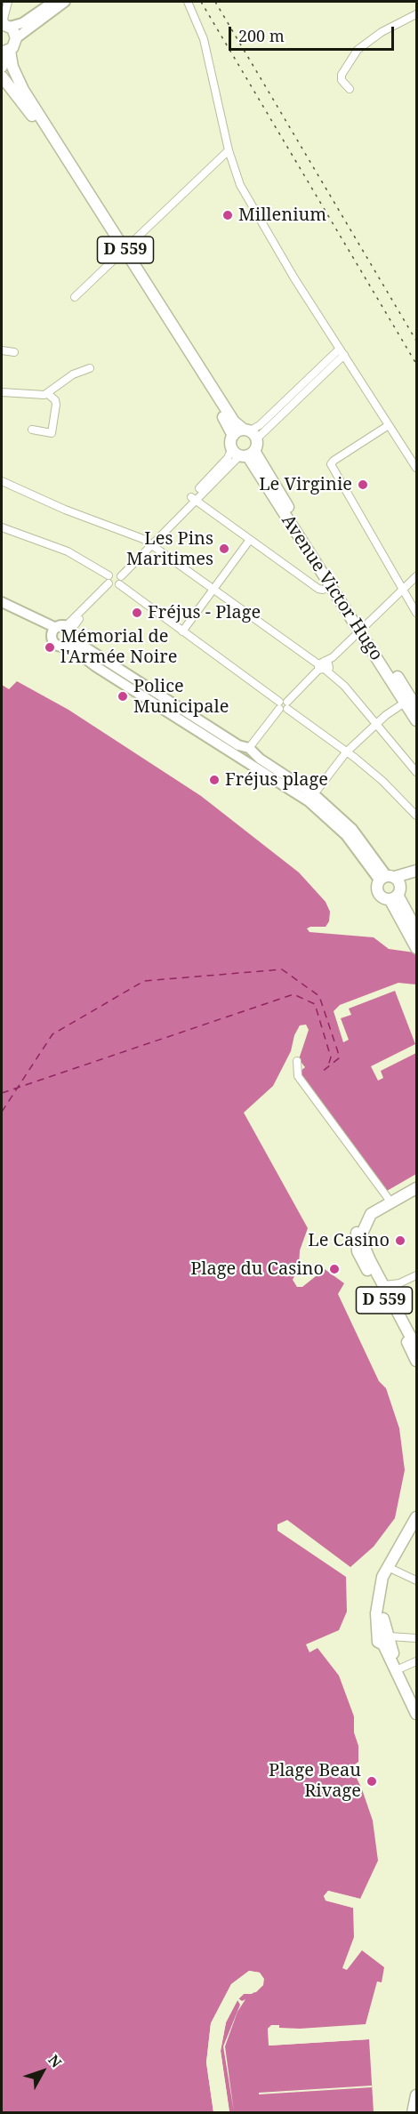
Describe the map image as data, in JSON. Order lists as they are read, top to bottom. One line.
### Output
{"streets":{"main road":["D 559","Avenue Victor Hugo"]},"crossings":[["D 559","Avenue Victor Hugo"]],"places":["Millenium","Le Virginie","Les Pins Maritimes","Fréjus - Plage","Mémorial de l'Armée Noire","Police Municipale","Fréjus plage","Le Casino","Plage du Casino","Plage Beau Rivage"],"scale_bar":"200 m","north":"top right"}
